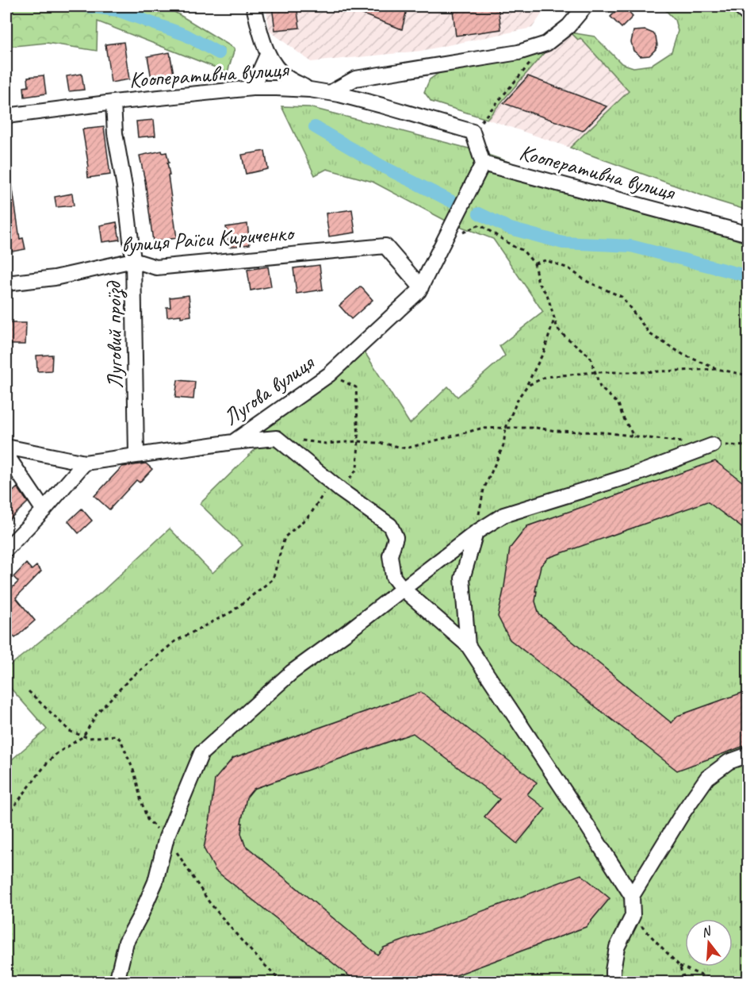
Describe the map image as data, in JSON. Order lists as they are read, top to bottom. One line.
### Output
{"streets":{"street":["Кооперативна вулиця","вулиця Раїси Кириченко","Луговий проїзд","Лугова вулиця"]},"crossings":[["Кооперативна вулиця","Луговий проїзд"],["Кооперативна вулиця","Лугова вулиця"],["вулиця Раїси Кириченко","Луговий проїзд"],["вулиця Раїси Кириченко","Лугова вулиця"],["Луговий проїзд","Лугова вулиця"]],"north":"top"}
